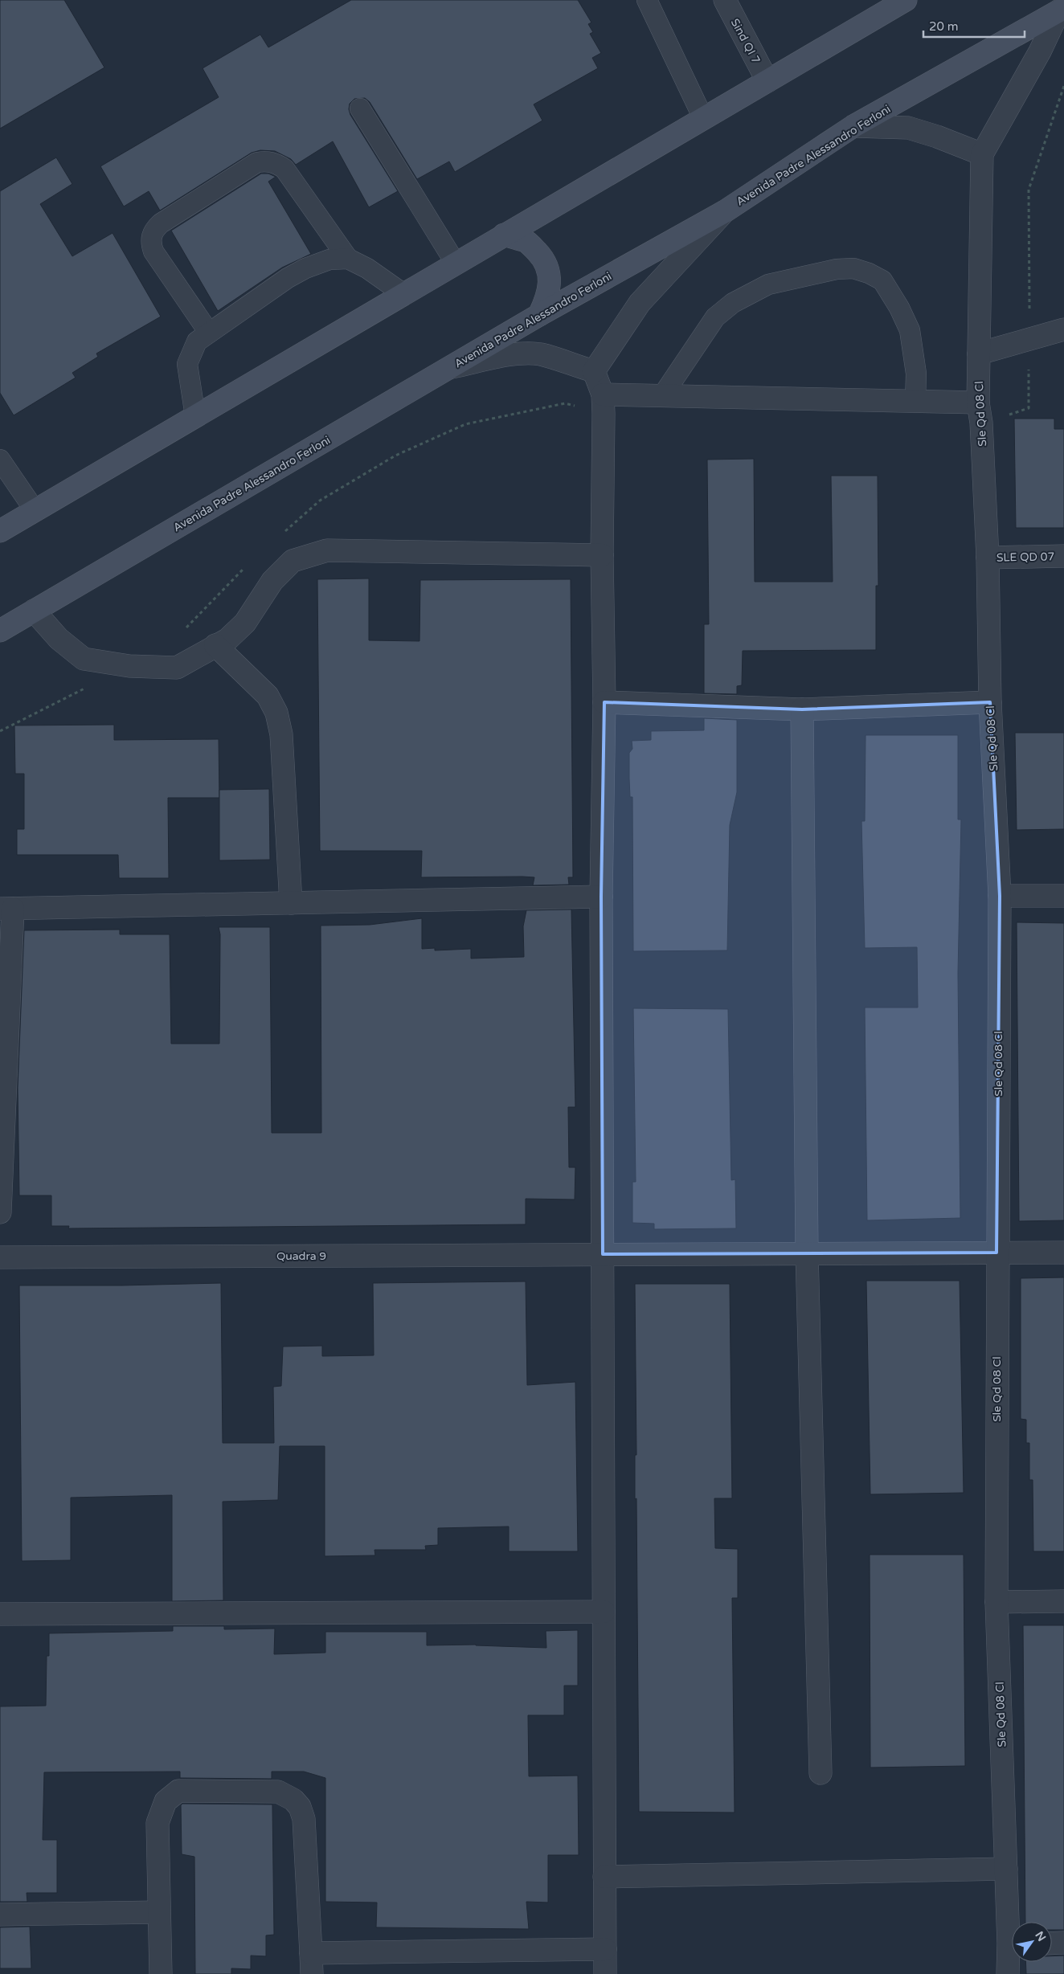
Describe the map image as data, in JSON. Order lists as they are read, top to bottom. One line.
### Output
{"streets":{"main road":["Avenida Padre Alessandro Ferloni"],"street":["Sind QI 7","Sle Qd 08 Cl","SLE QD 07","Quadra 9"]},"crossings":[["Sle Qd 08 Cl","SLE QD 07"],["Sle Qd 08 Cl","Quadra 9"]],"scale_bar":"20 m","north":"top right"}
